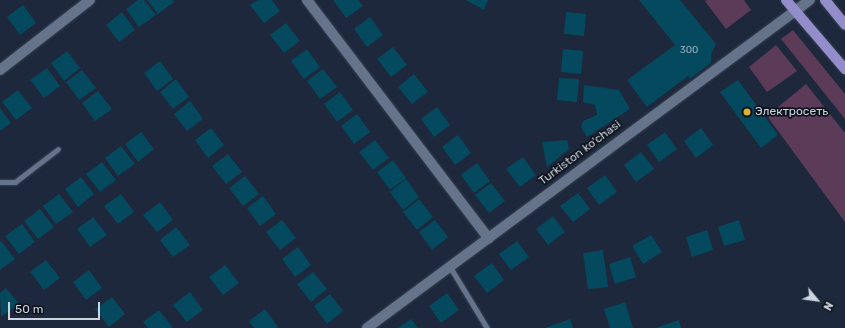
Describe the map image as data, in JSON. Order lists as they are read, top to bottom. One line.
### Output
{"streets":{"street":["Turkiston ko'chasi"]},"places":["Электросеть"],"house_numbers":["300"],"scale_bar":"50 m","north":"bottom right"}
